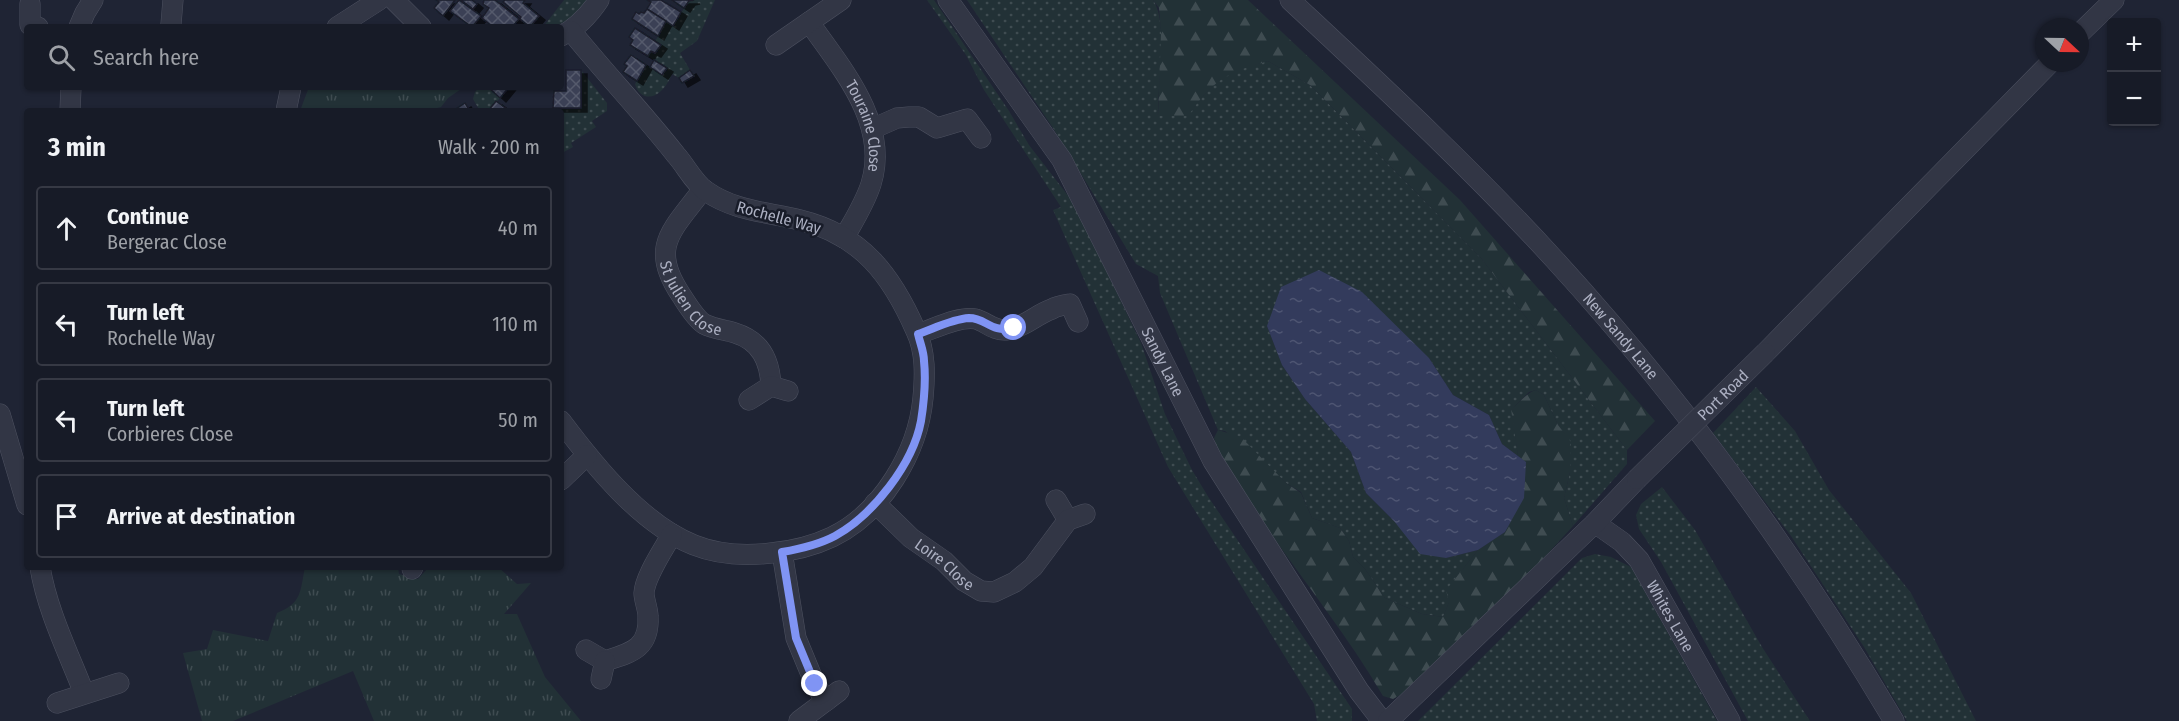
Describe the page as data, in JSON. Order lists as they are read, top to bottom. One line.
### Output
{"streets":{"street":["Touraine Close","Rochelle Way","St Julien Close","New Sandy Lane","Sandy Lane","Port Road","Loire Close","Whites Lane"]},"crossings":[["Touraine Close","Rochelle Way"],["Rochelle Way","St Julien Close"],["Rochelle Way","Loire Close"],["Sandy Lane","Port Road"],["Port Road","Whites Lane"]],"north":"right","page":{"map_buttons":["+","−"],"search":"Search here","heading":["3 min","Walk · 200 m"],"list":[["Continue","Bergerac Close","40 m"],["Turn left","Rochelle Way","110 m"],["Turn left","Corbieres Close","50 m"],"Arrive at destination"]}}
